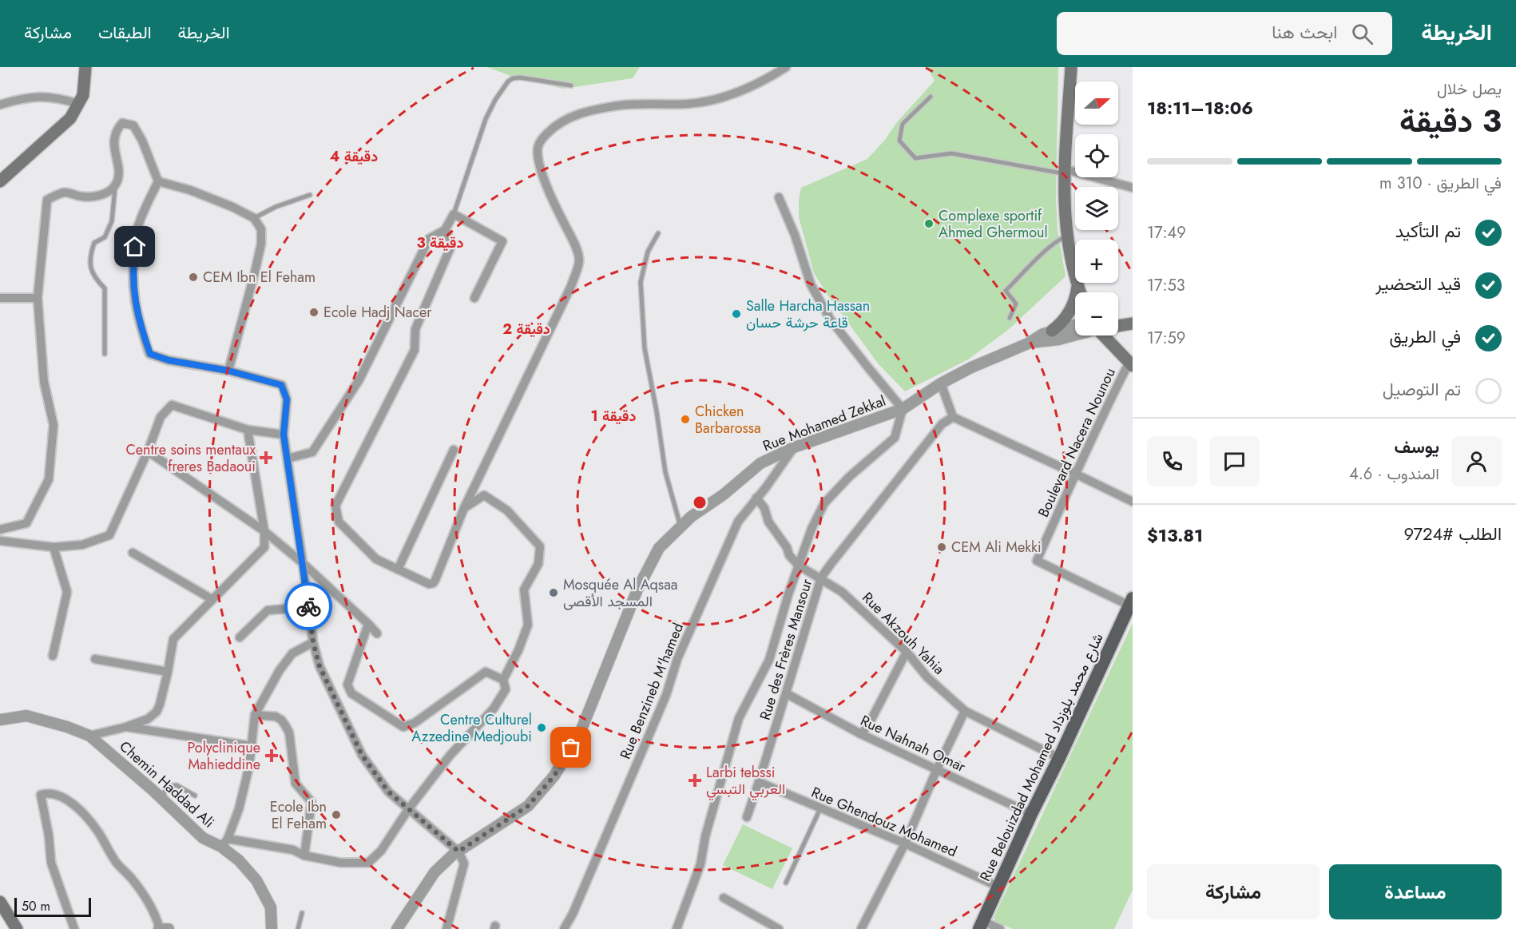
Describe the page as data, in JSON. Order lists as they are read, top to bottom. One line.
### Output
{"streets":{"main road":["Rue Belouizdad Mohamed شارع محمد بلوزداد"],"street":["Rue Mohamed Zekkal","Boulevard Nacera Nounou","Rue Akzouh Yahia","Rue des Frères Mansour","Rue Benzineb M'hamed","Rue Nahnah Omar","Chemin Haddad Ali","Rue Ghendouz Mohamed"]},"crossings":[["Rue Mohamed Zekkal","Rue Benzineb M'hamed"],["Boulevard Nacera Nounou","Rue Belouizdad Mohamed شارع محمد بلوزداد"],["Rue Akzouh Yahia","Rue des Frères Mansour"],["Rue Akzouh Yahia","Rue Benzineb M'hamed"],["Rue Akzouh Yahia","Rue Belouizdad Mohamed شارع محمد بلوزداد"],["Rue des Frères Mansour","Rue Nahnah Omar"],["Rue des Frères Mansour","Rue Ghendouz Mohamed"],["Rue Nahnah Omar","Rue Belouizdad Mohamed شارع محمد بلوزداد"],["Rue Belouizdad Mohamed شارع محمد بلوزداد","Rue Ghendouz Mohamed"]],"places":{"other":["Complexe sportif Ahmed Ghermoul","CEM Ibn El Feham","Ecole Hadj Nacer","Salle Harcha Hassan قاعة حرشة حسان","Chicken Barbarossa","CEM Ali Mekki","Mosquée Al Aqsaa المسجد الأقصى","Centre Culturel Azzedine Medjoubi","Ecole Ibn El Feham"],"health":["Centre soins mentaux freres Badaoui","Polyclinique Mahieddine","Larbi tebssi العربي التبسي"]},"scale_bar":"50 m","north":"right","page":{"header":"الخريطة","search":"ابحث هنا","nav":["الخريطة","الطبقات","مشاركة"],"heading":["3 دقيقة","يصل خلال","18:06–18:11"],"panel":["يوسف","المندوب · 4.6","الطلب #9724","$13.81"],"map_buttons":["+","−"],"bar":"في الطريق · 310 m","list":[["تم التأكيد","17:49"],["قيد التحضير","17:53"],["في الطريق","17:59"],"تم التوصيل"],"buttons":["مساعدة","مشاركة"],"scale":"50 m"},"rings":["4 دقيقة","3 دقيقة","2 دقيقة","1 دقيقة"]}
